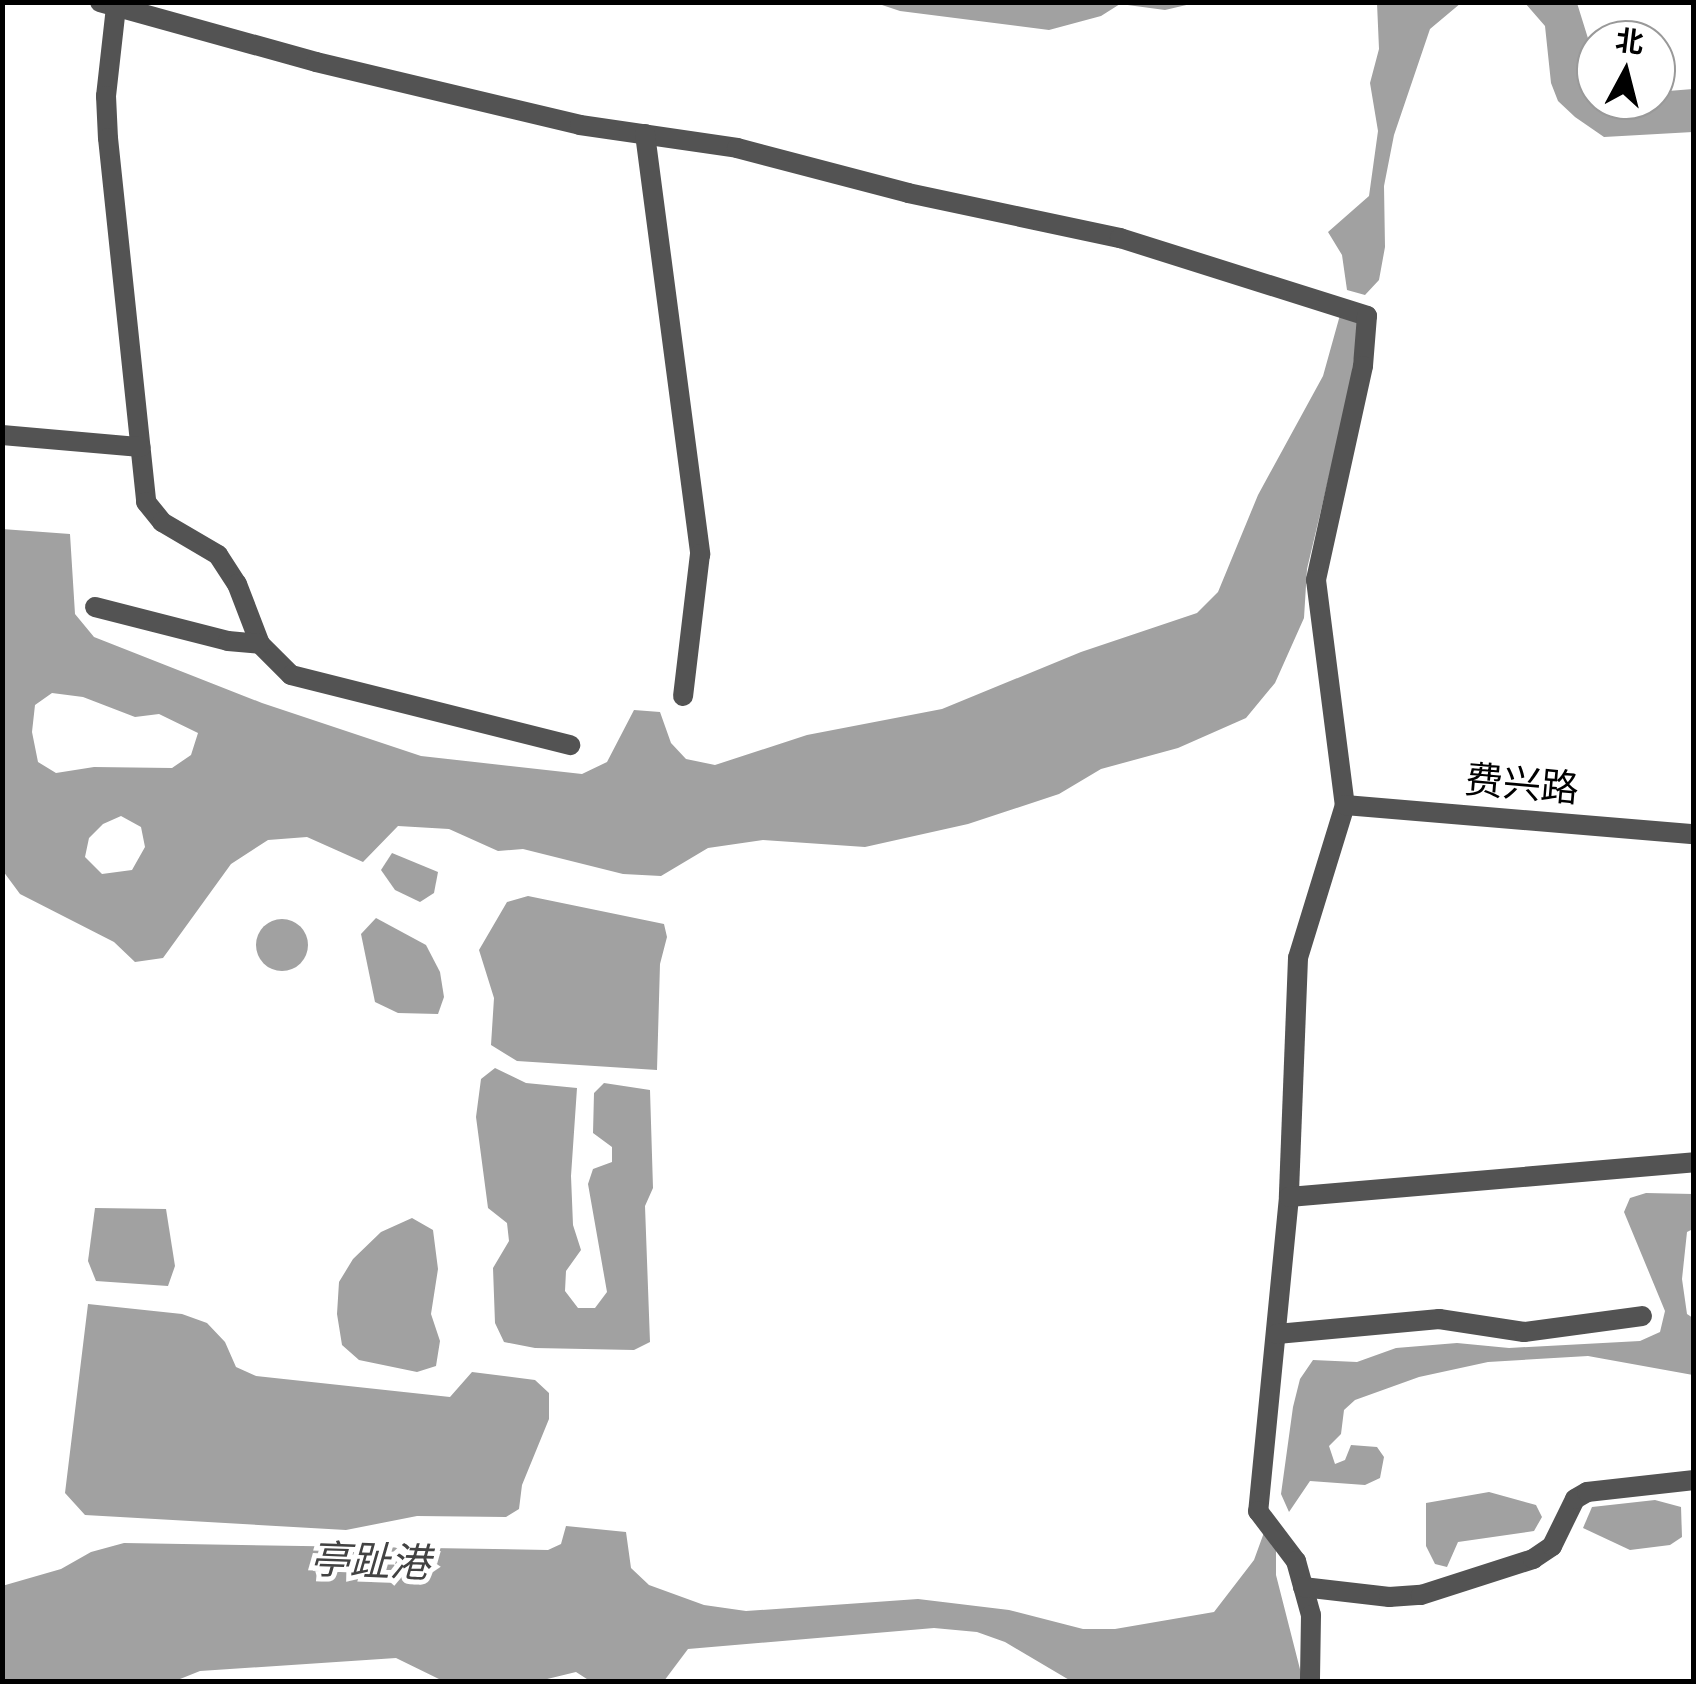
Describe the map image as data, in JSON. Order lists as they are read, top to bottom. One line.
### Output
{"streets":{"street":["费兴路"]},"water":["亭趾港"],"north":"top"}
